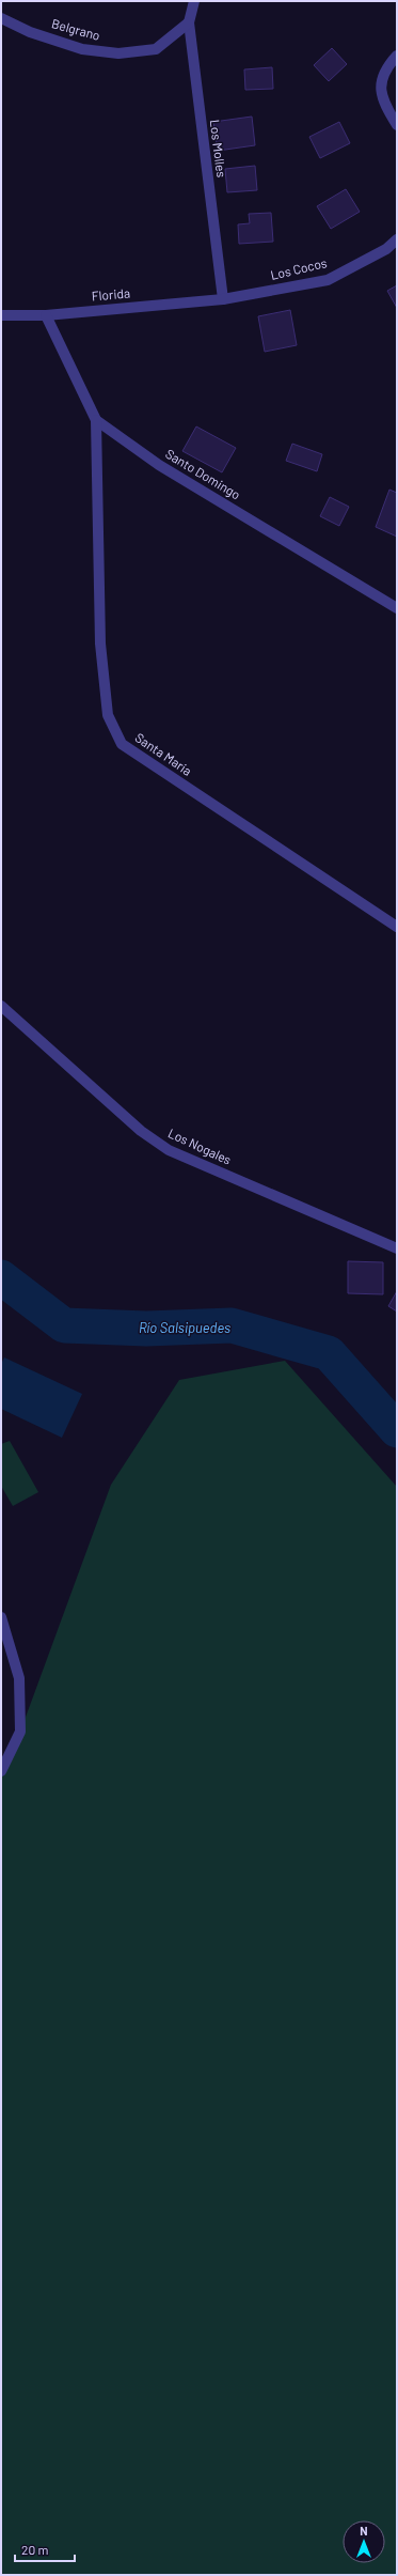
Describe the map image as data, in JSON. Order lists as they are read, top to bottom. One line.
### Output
{"streets":{"street":["Belgrano","Los Molles","Los Cocos","Florida","Santo Domingo","Santa Maria","Los Nogales"]},"crossings":[["Belgrano","Los Molles"],["Los Molles","Los Cocos"],["Los Molles","Florida"],["Los Cocos","Florida"],["Florida","Santo Domingo"],["Santo Domingo","Santa Maria"]],"water":["Río Salsipuedes"],"scale_bar":"20 m","north":"top"}
